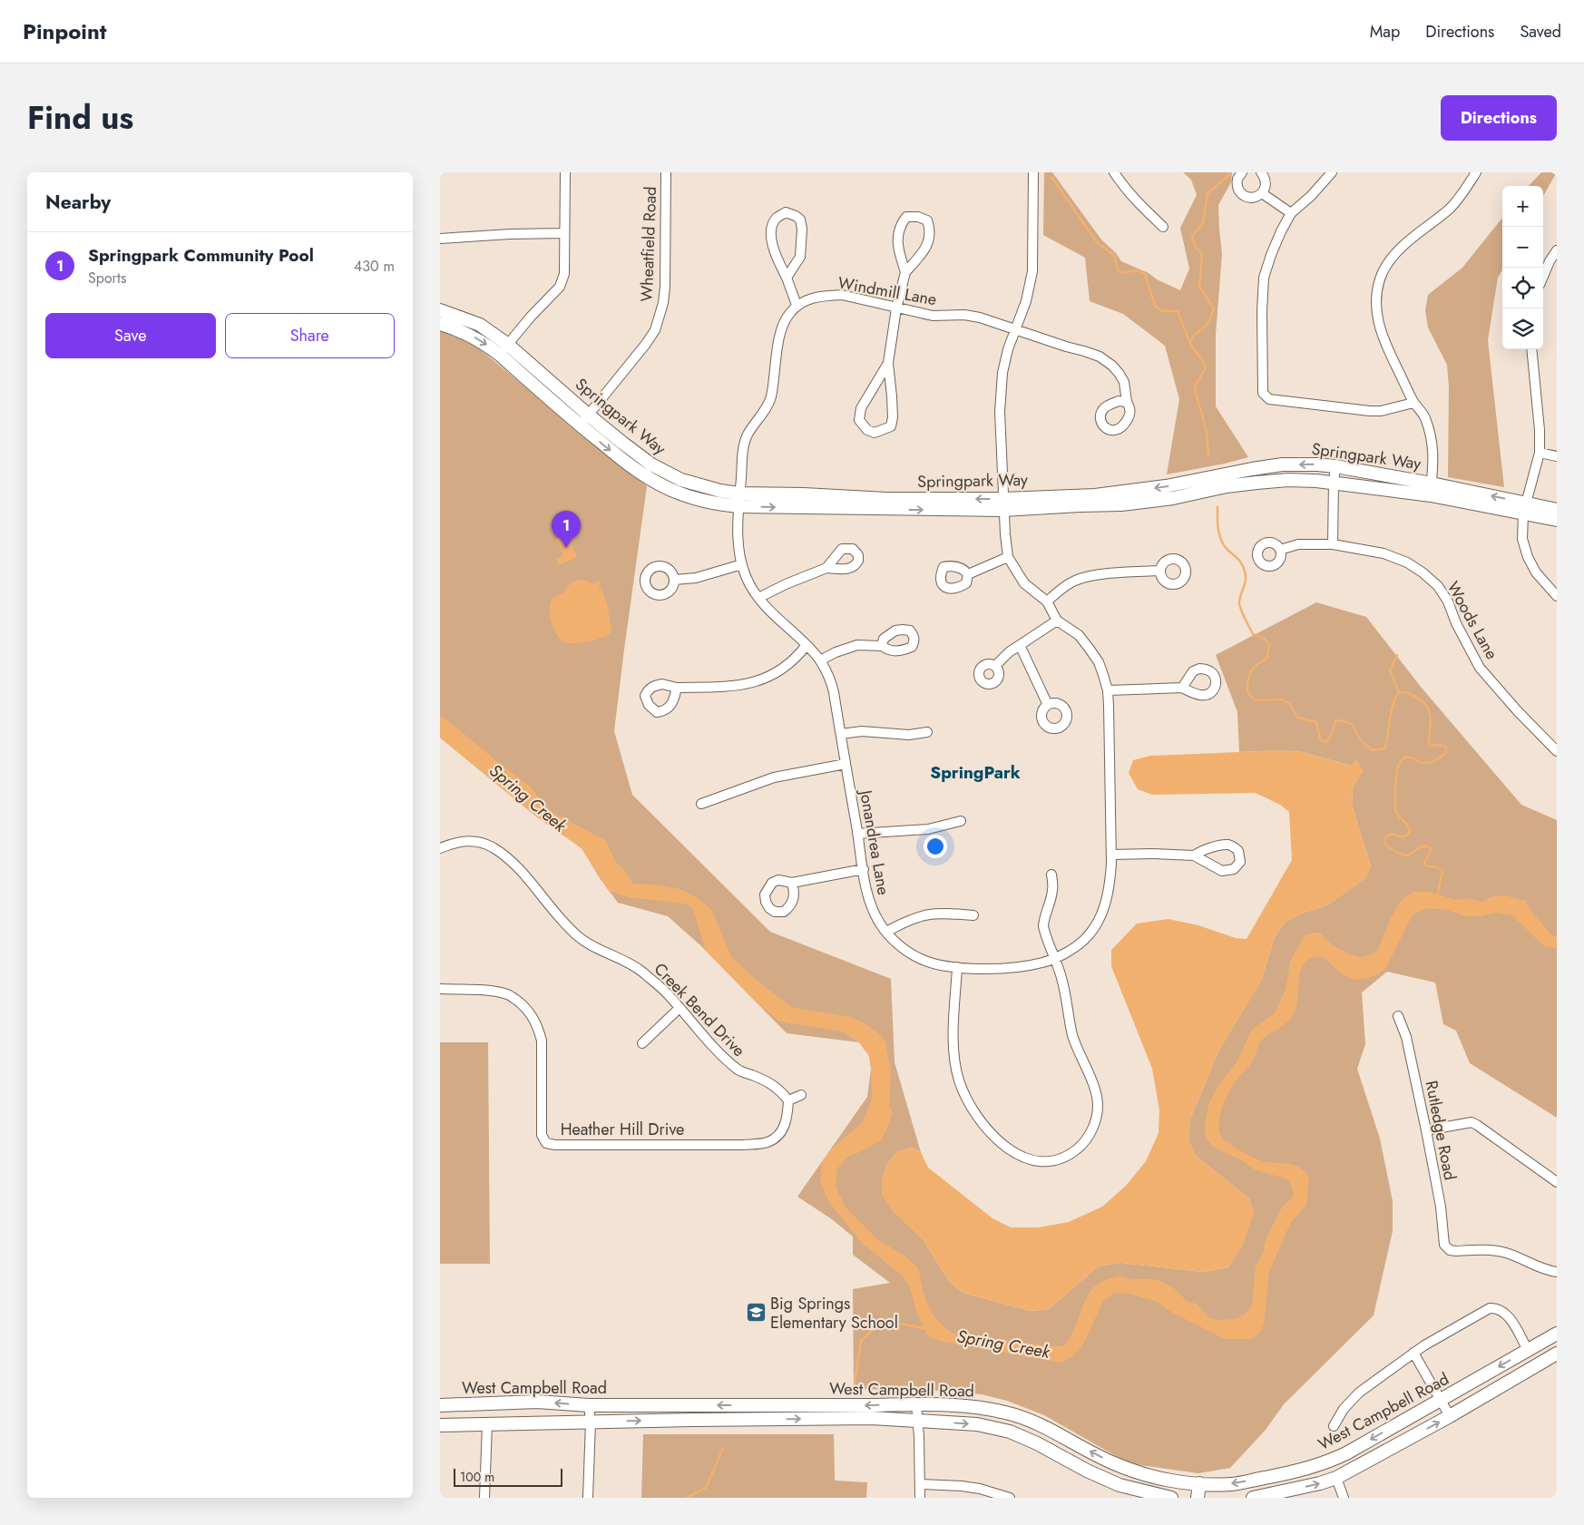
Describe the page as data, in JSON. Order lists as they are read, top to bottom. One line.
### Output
{"streets":{"street":["Wheatfield Road","Windmill Lane","Springpark Way","Woods Lane","Jonandrea Lane","Creek Bend Drive","Heather Hill Drive","Rutledge Road","West Campbell Road"]},"crossings":[["Wheatfield Road","Springpark Way"],["Windmill Lane","Jonandrea Lane"],["Springpark Way","Jonandrea Lane"],["Creek Bend Drive","Heather Hill Drive"]],"districts":["SpringPark"],"water":["Spring Creek"],"places":{"school or university":["Big Springs Elementary School"]},"scale_bar":"100 m","page":{"header":"Pinpoint","nav":["Map","Directions","Saved"],"title":"Find us","buttons":["Directions",["Save","Share"]],"heading":"Nearby","map_buttons":["+","−"],"list":[{"mark":"1","name":"Springpark Community Pool","note":"Sports","value":"430 m"}],"pins":"1","scale":"100 m"}}
